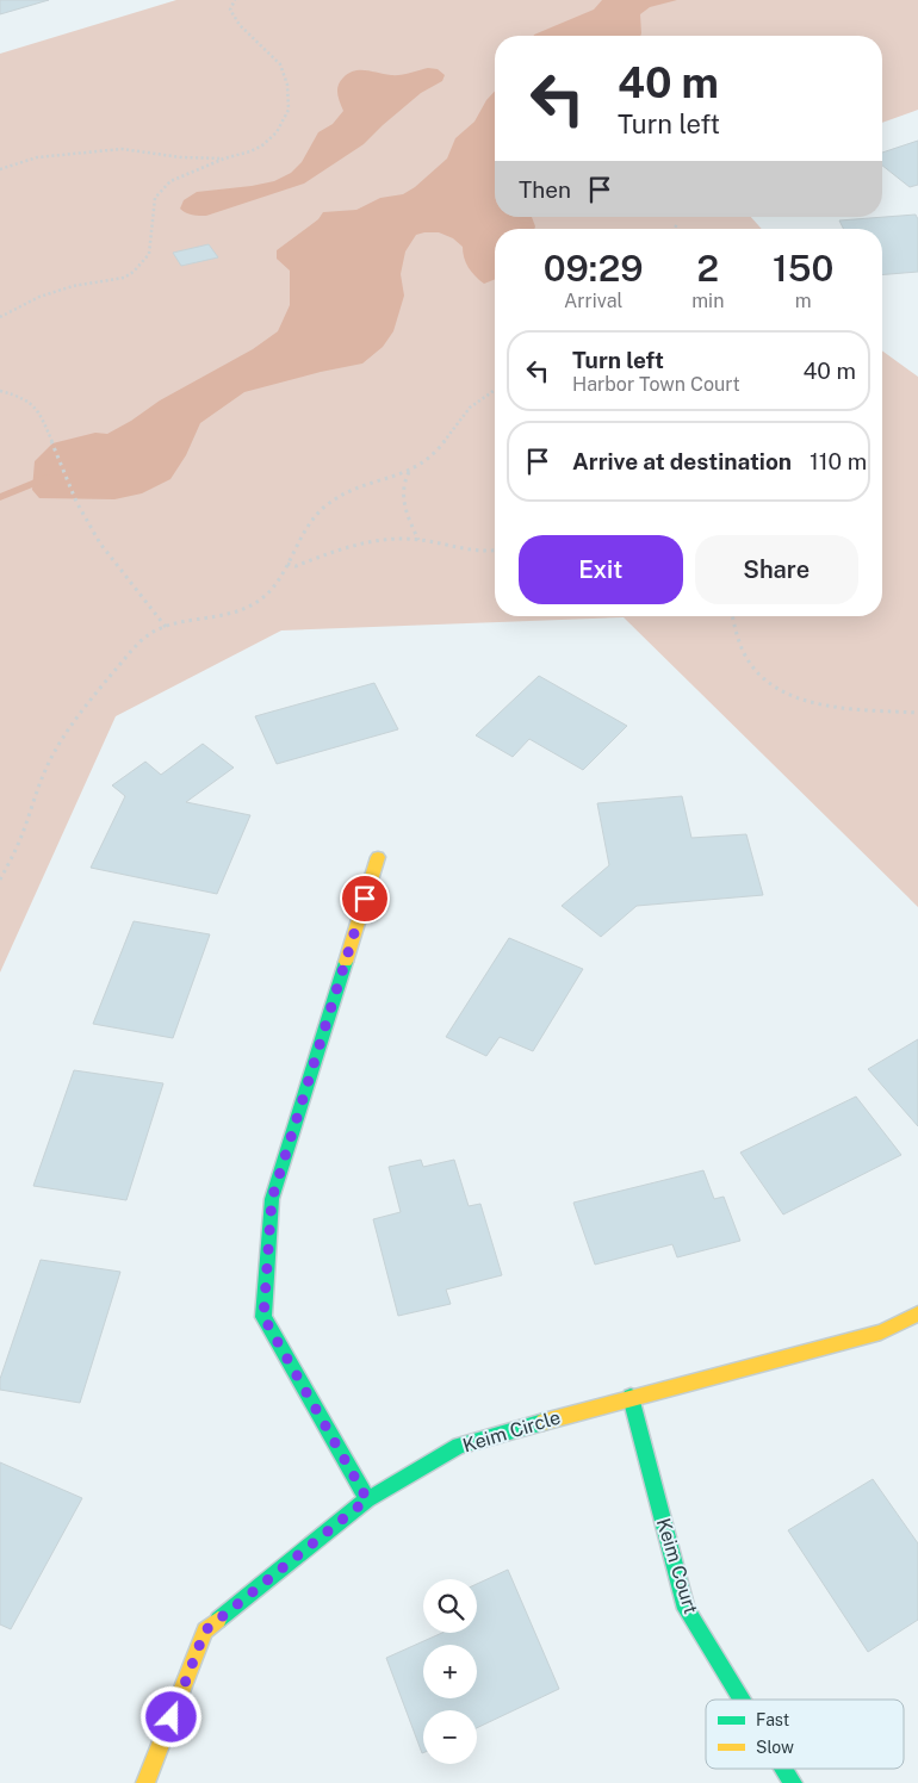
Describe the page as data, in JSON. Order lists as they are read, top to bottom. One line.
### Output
{"streets":{"street":["Keim Circle","Keim Court"]},"crossings":[["Keim Circle","Keim Court"]],"legend":["Fast","Slow"],"page":{"turn":["40 m","Turn left"],"then":"Then","eta":["09:29","Arrival","2","min","150","m"],"list":[{"name":"Turn left","note":"Harbor Town Court","value":"40 m"},{"name":"Arrive at destination","value":"110 m"}],"buttons":["Exit","Share"],"map_buttons":["+","−"]}}
